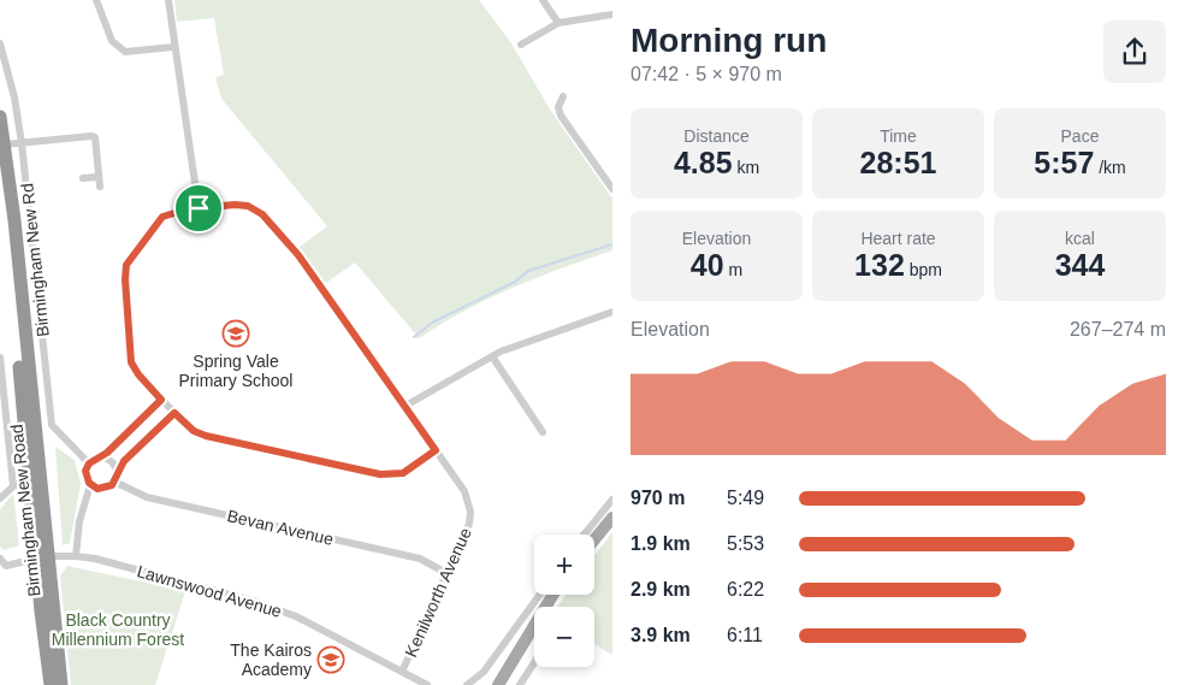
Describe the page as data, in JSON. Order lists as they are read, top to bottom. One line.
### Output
{"streets":{"highway":["Birmingham New Road"],"street":["Birmingham New Rd","Bevan Avenue","Lawnswood Avenue","Kenilworth Avenue"]},"crossings":[["Birmingham New Rd","Bevan Avenue"],["Birmingham New Road","Lawnswood Avenue"],["Bevan Avenue","Kenilworth Avenue"],["Lawnswood Avenue","Kenilworth Avenue"]],"parks":["Black Country Millennium Forest"],"places":{"school or university":["Spring Vale Primary School","The Kairos Academy"]},"page":{"heading":["Morning run","07:42 · 5 × 970 m"],"stats":[["Distance","4.85 km"],["Time","28:51"],["Pace","5:57 /km"],["Elevation","40 m"],["Heart rate","132 bpm"],["kcal","344"]],"chart":["Elevation","267–274 m"],"list":[{"name":"970 m","note":"5:49"},{"name":"1.9 km","note":"5:53"},{"name":"2.9 km","note":"6:22"},{"name":"3.9 km","note":"6:11"}],"map_buttons":["+","−"]}}
